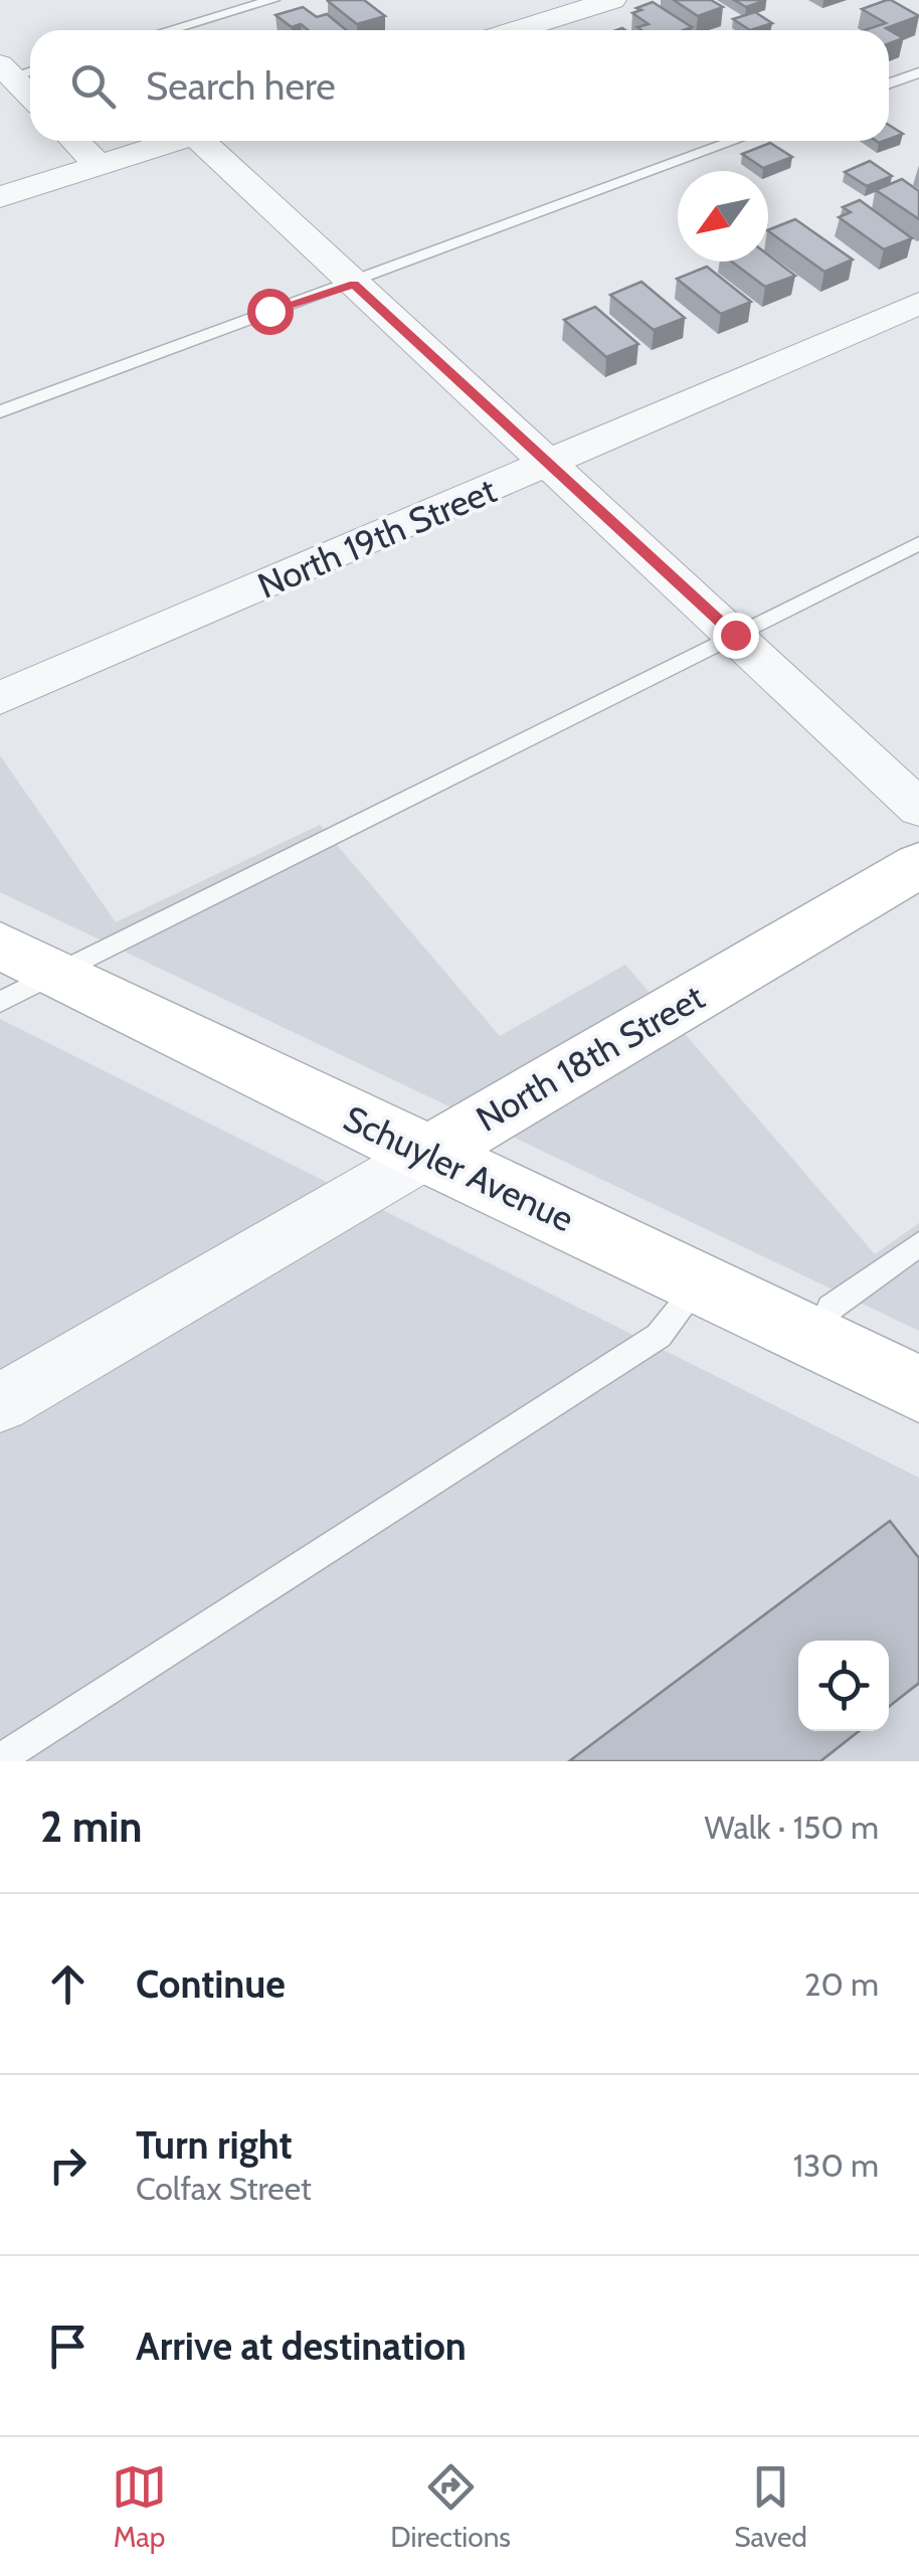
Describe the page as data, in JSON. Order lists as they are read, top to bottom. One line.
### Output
{"streets":{"main road":["North 18th Street","Schuyler Avenue"],"street":["North 19th Street"]},"crossings":[["North 18th Street","Schuyler Avenue"]],"north":"bottom left","page":{"search":"Search here","heading":["2 min","Walk · 150 m"],"list":[["Continue","20 m"],["Turn right","Colfax Street","130 m"],"Arrive at destination"],"nav":["Map","Directions","Saved"]}}
